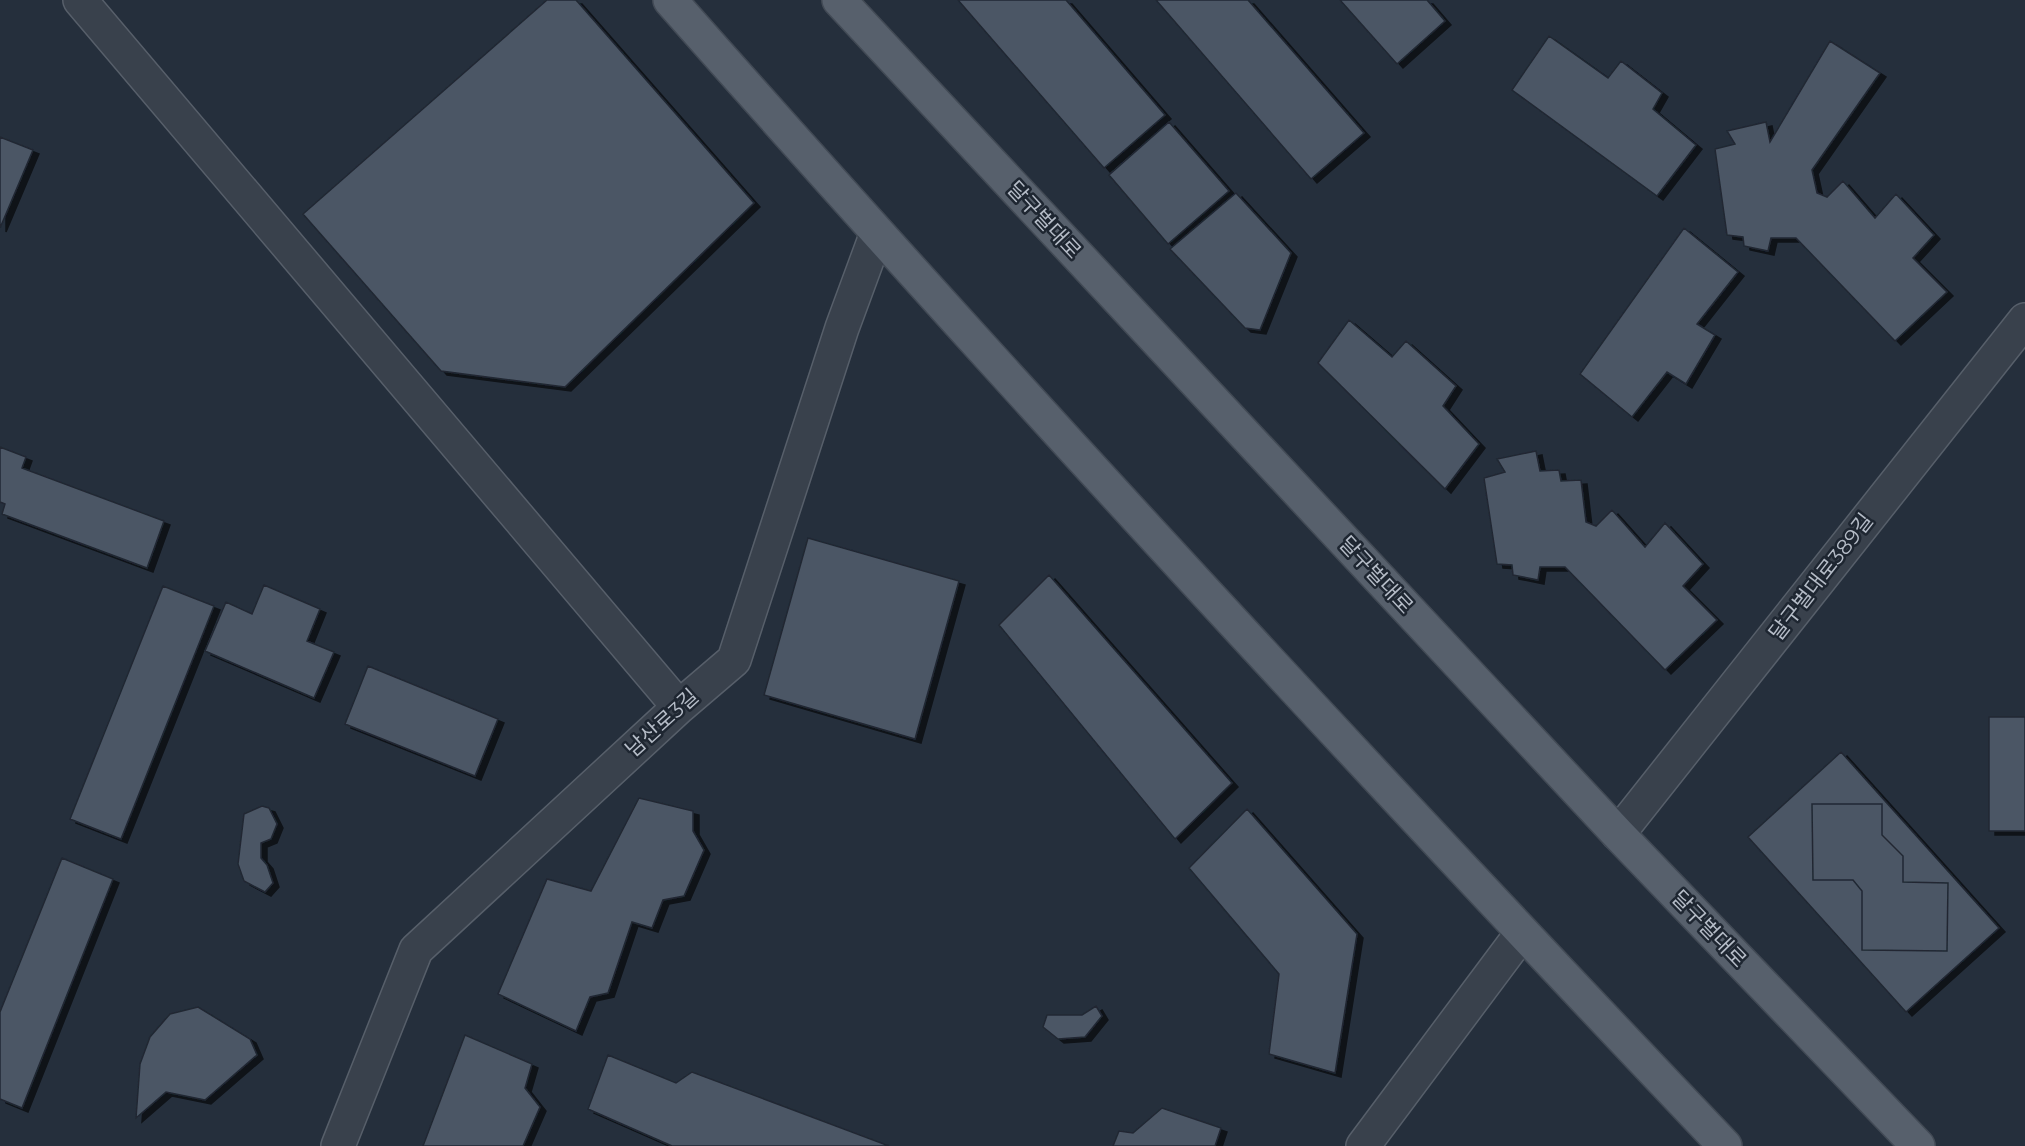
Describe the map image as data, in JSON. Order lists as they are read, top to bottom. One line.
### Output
{"streets":{"main road":["달구벌대로"],"street":["달구벌대로389길","남산로3길"]},"crossings":[["달구벌대로","달구벌대로389길"]]}
